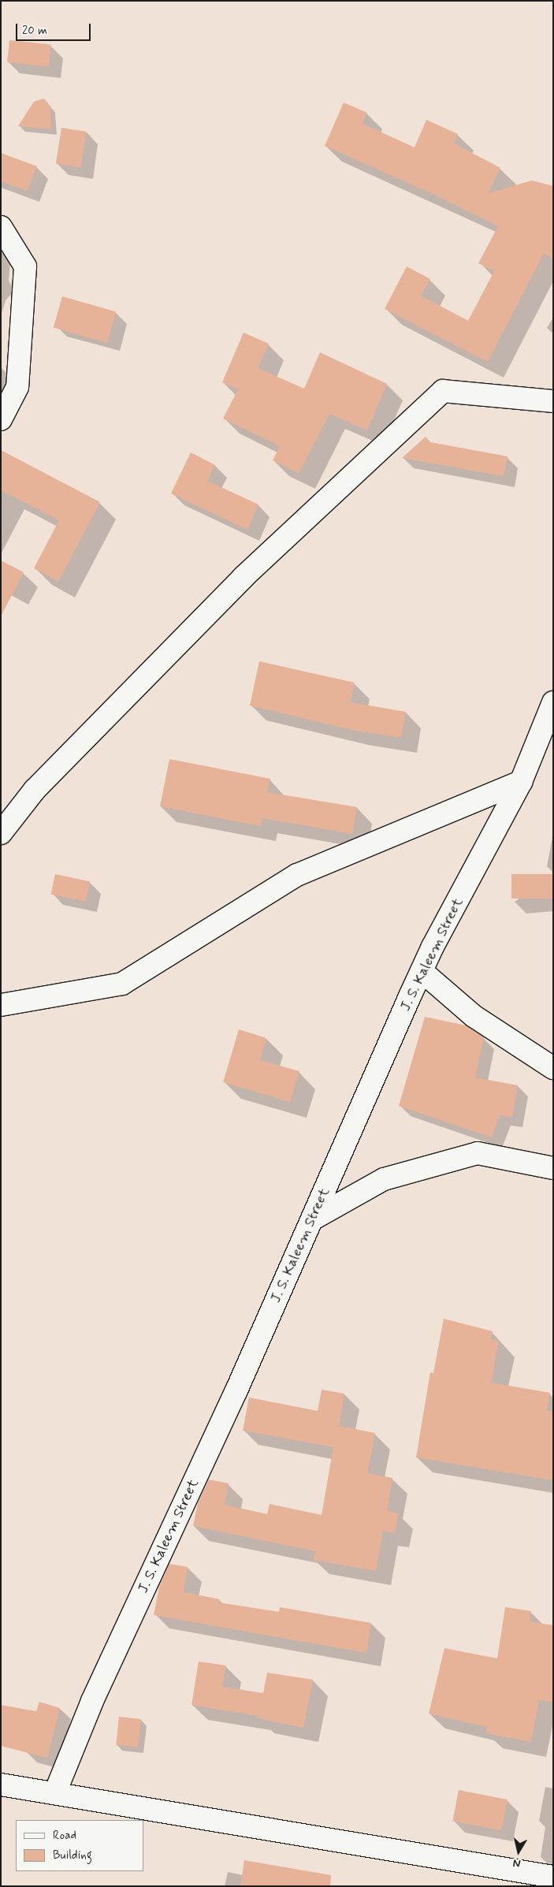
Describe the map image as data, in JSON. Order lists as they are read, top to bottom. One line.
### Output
{"streets":{"street":["J. S. Kaleem Street"]},"legend":["Road","Building"],"scale_bar":"20 m","north":"bottom"}
